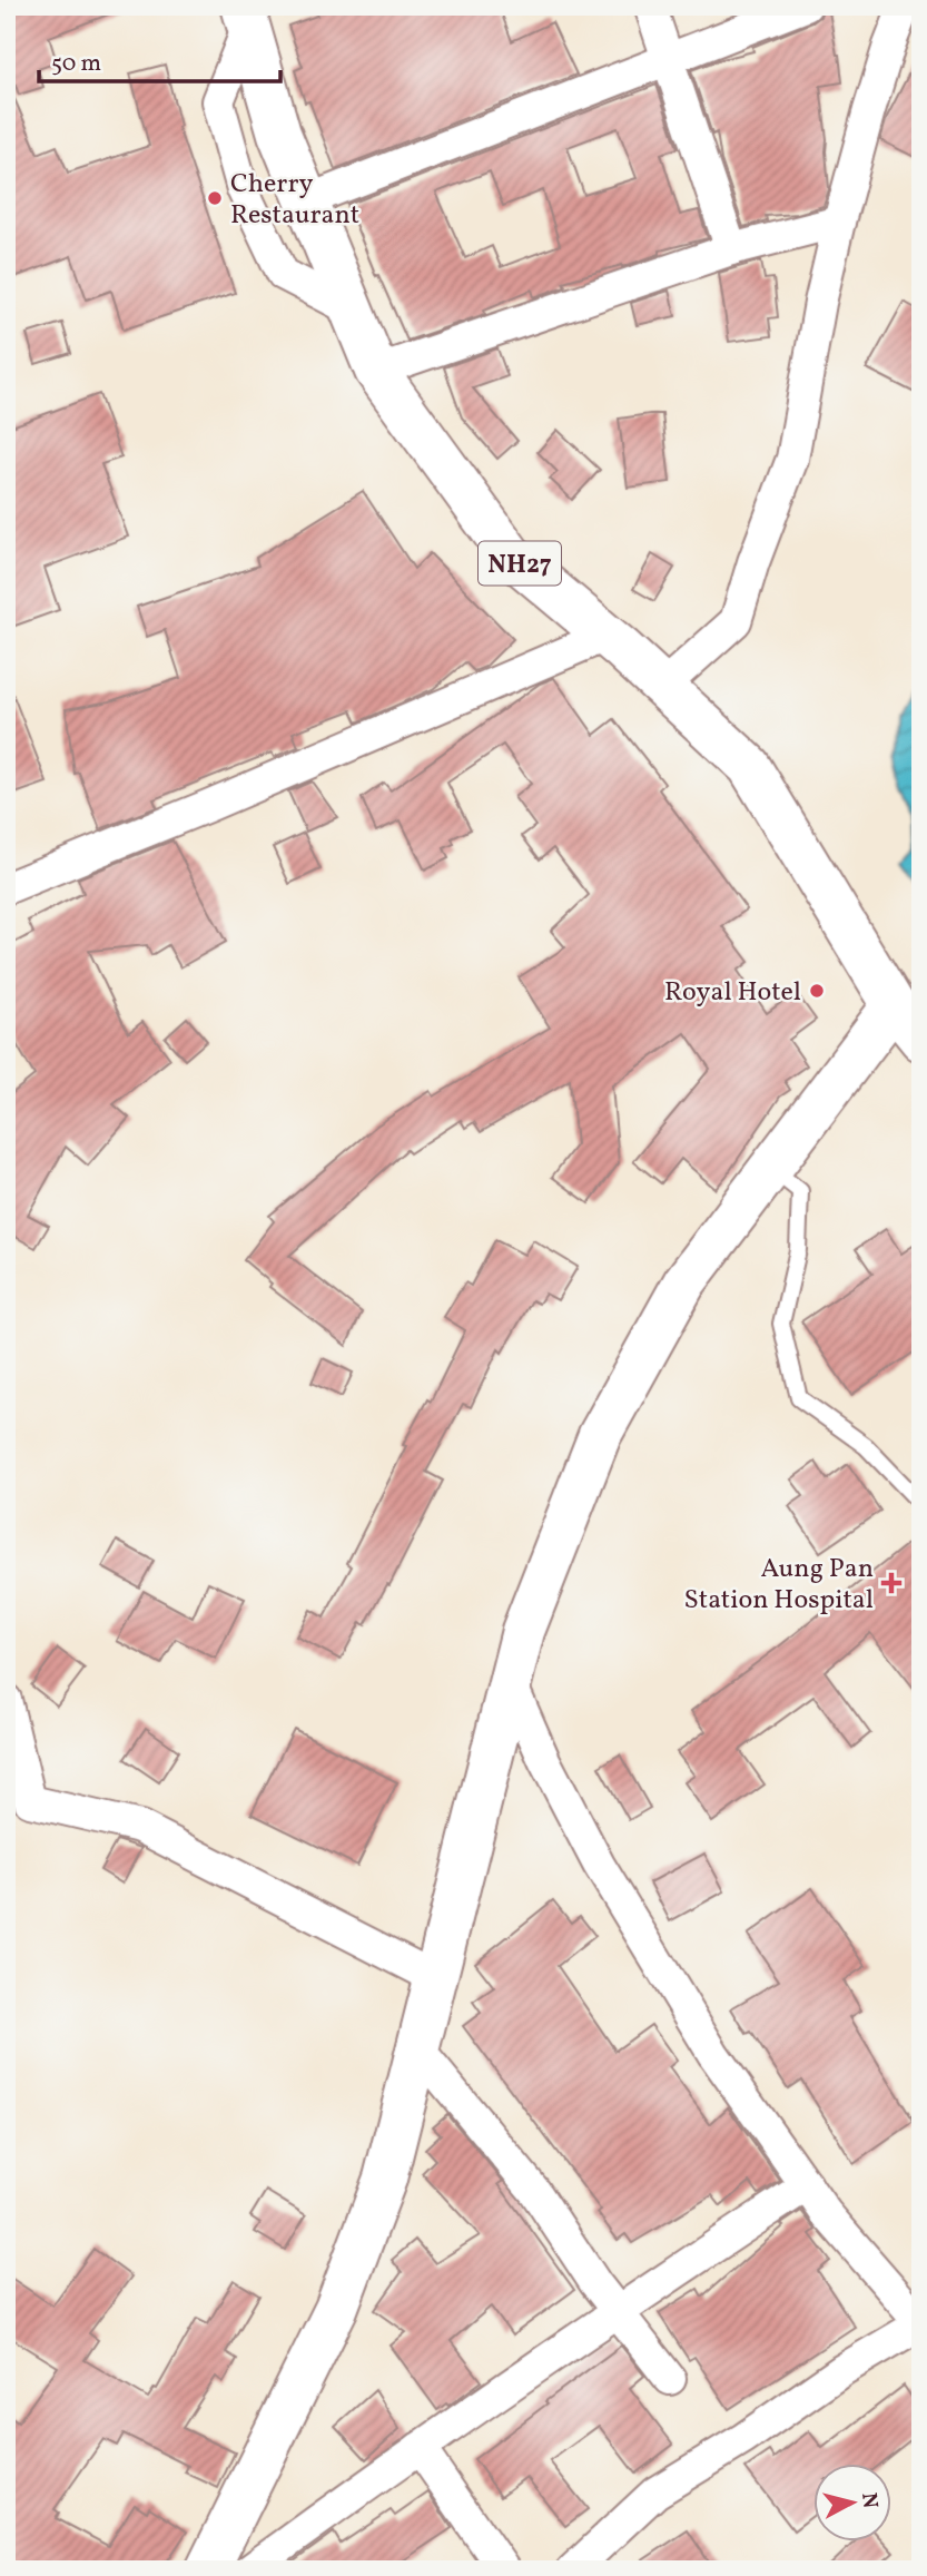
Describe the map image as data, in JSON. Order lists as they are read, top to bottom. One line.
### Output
{"streets":{"main road":["NH27"]},"places":{"other":["Cherry Restaurant","Royal Hotel"],"health":["Aung Pan Station Hospital"]},"scale_bar":"50 m","north":"right"}
